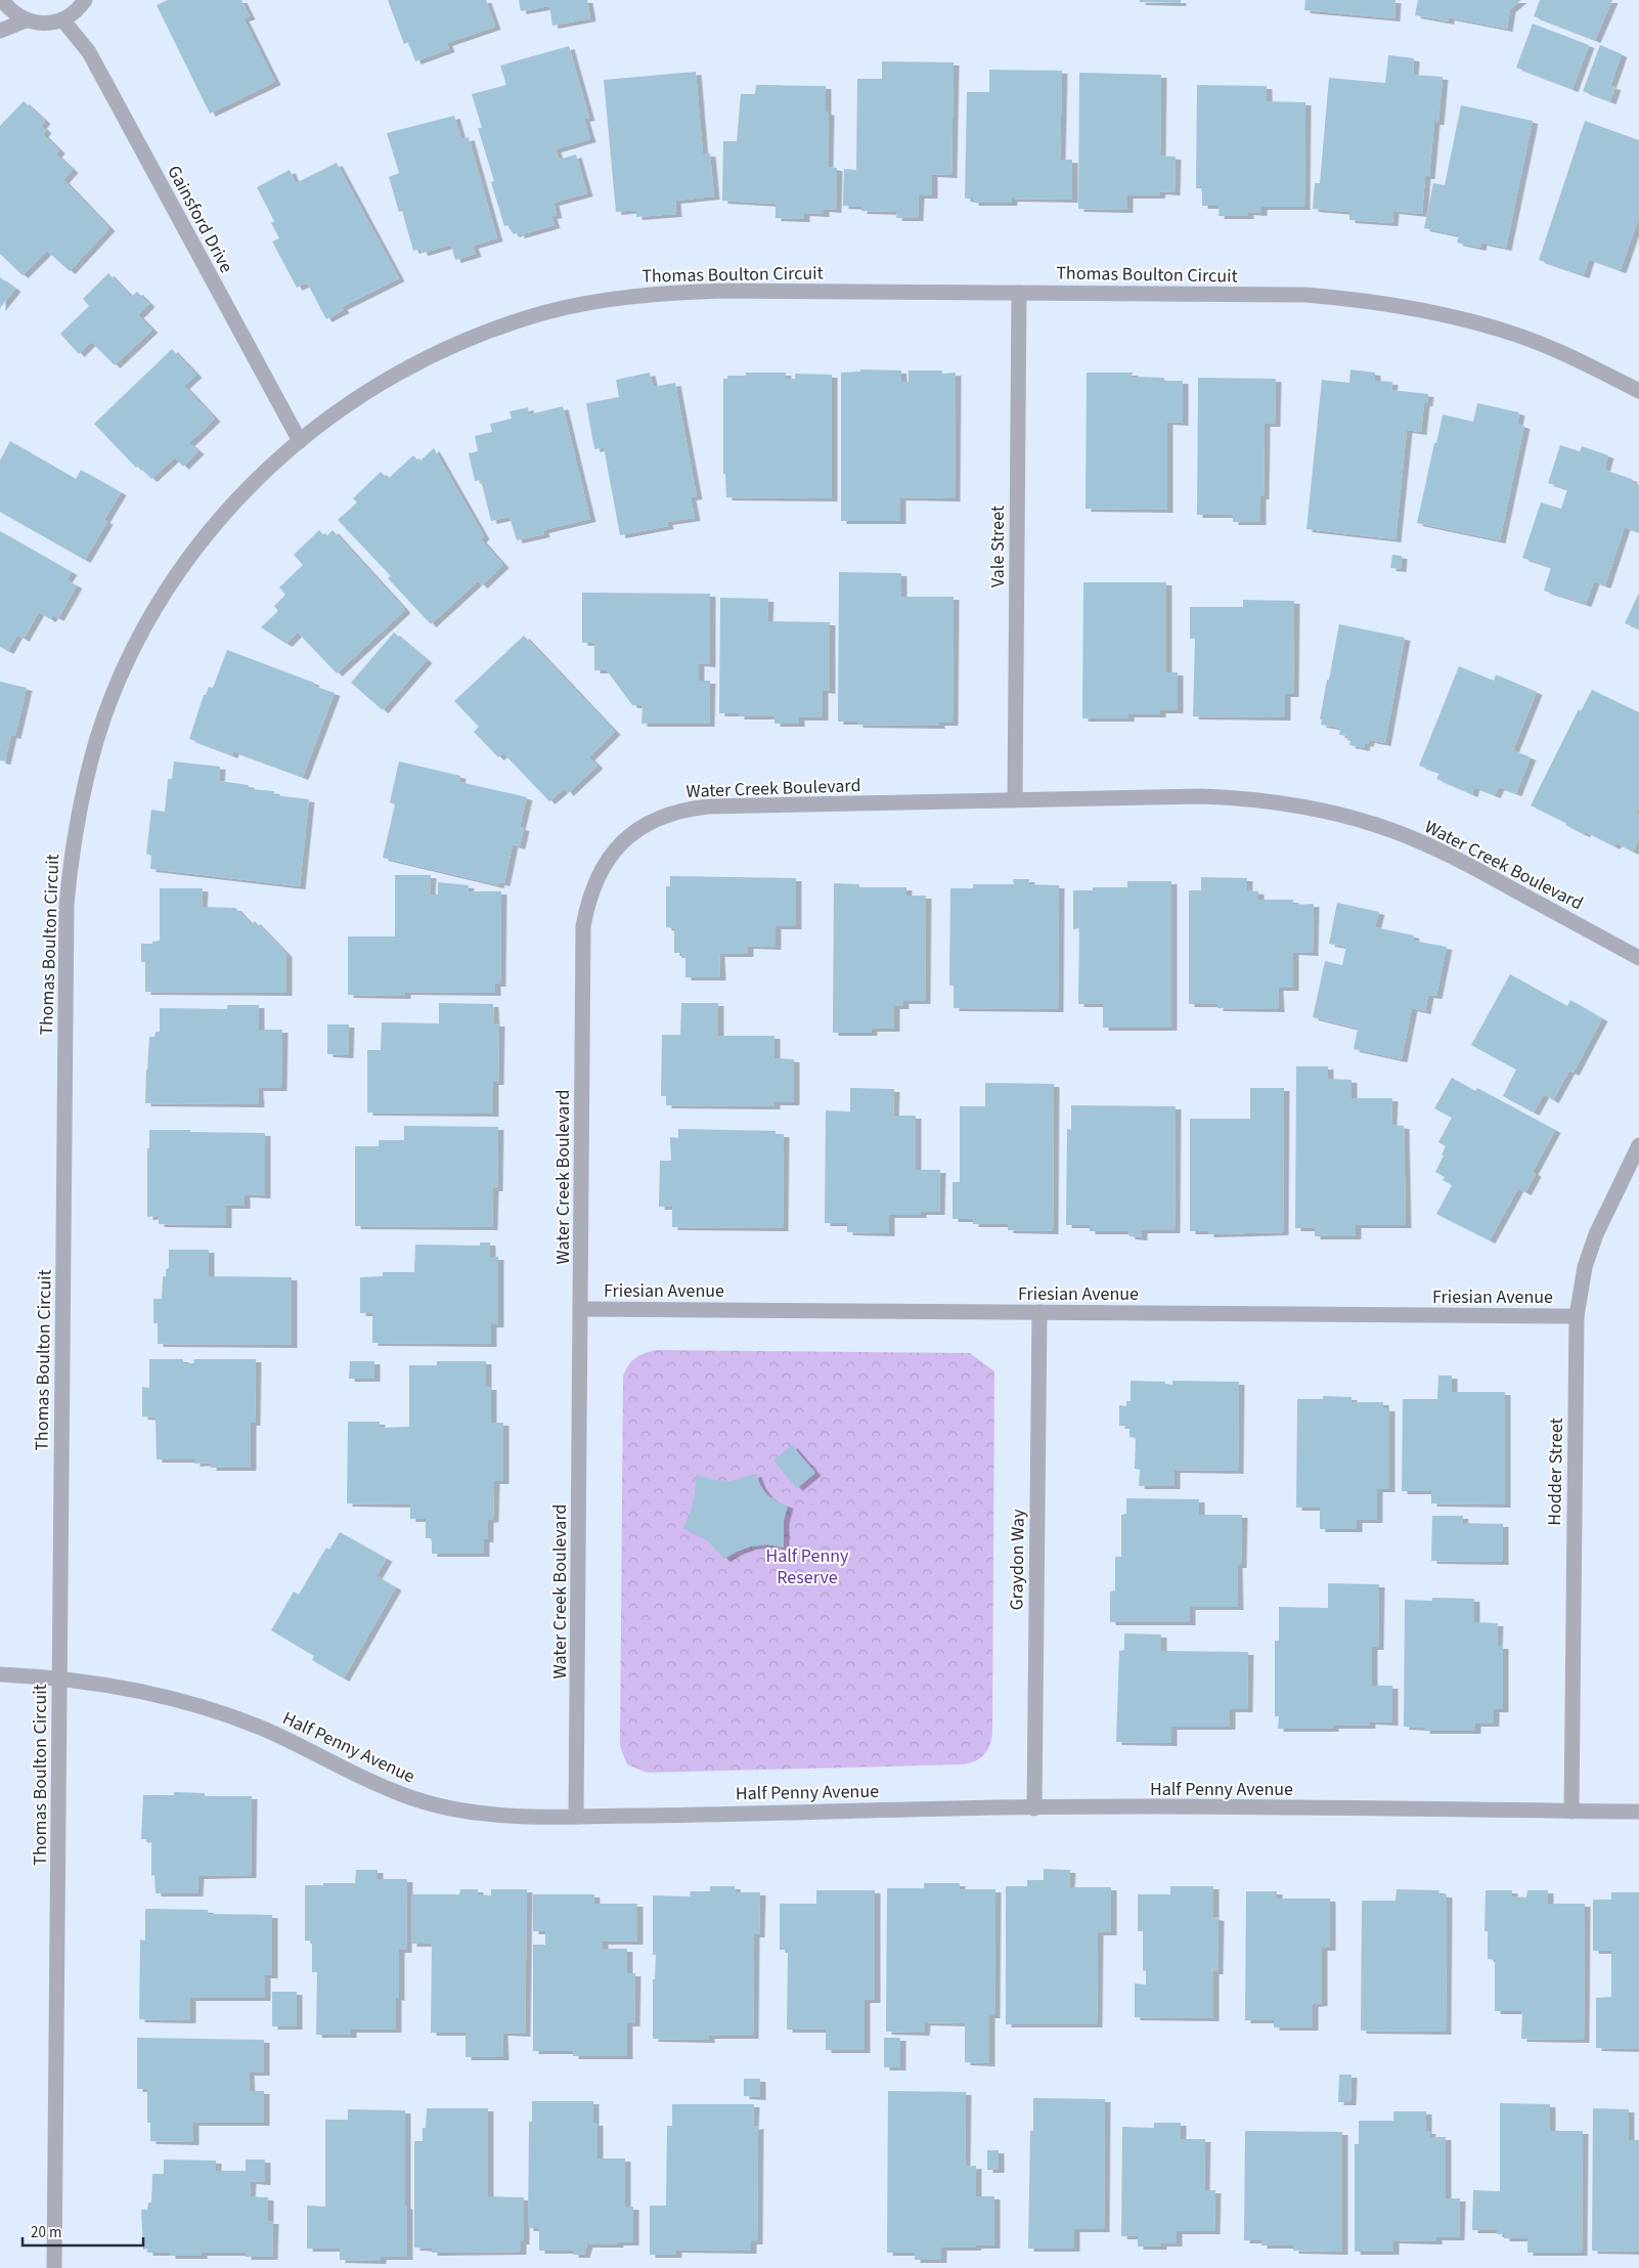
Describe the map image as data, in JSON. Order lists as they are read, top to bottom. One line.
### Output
{"streets":{"street":["Gainsford Drive","Thomas Boulton Circuit","Vale Street","Water Creek Boulevard","Friesian Avenue","Hodder Street","Graydon Way","Half Penny Avenue"]},"crossings":[["Gainsford Drive","Thomas Boulton Circuit"],["Thomas Boulton Circuit","Vale Street"],["Thomas Boulton Circuit","Half Penny Avenue"],["Vale Street","Water Creek Boulevard"],["Water Creek Boulevard","Friesian Avenue"],["Water Creek Boulevard","Half Penny Avenue"],["Friesian Avenue","Hodder Street"],["Friesian Avenue","Graydon Way"],["Hodder Street","Half Penny Avenue"],["Graydon Way","Half Penny Avenue"]],"parks":["Half Penny Reserve"],"scale_bar":"20 m"}
